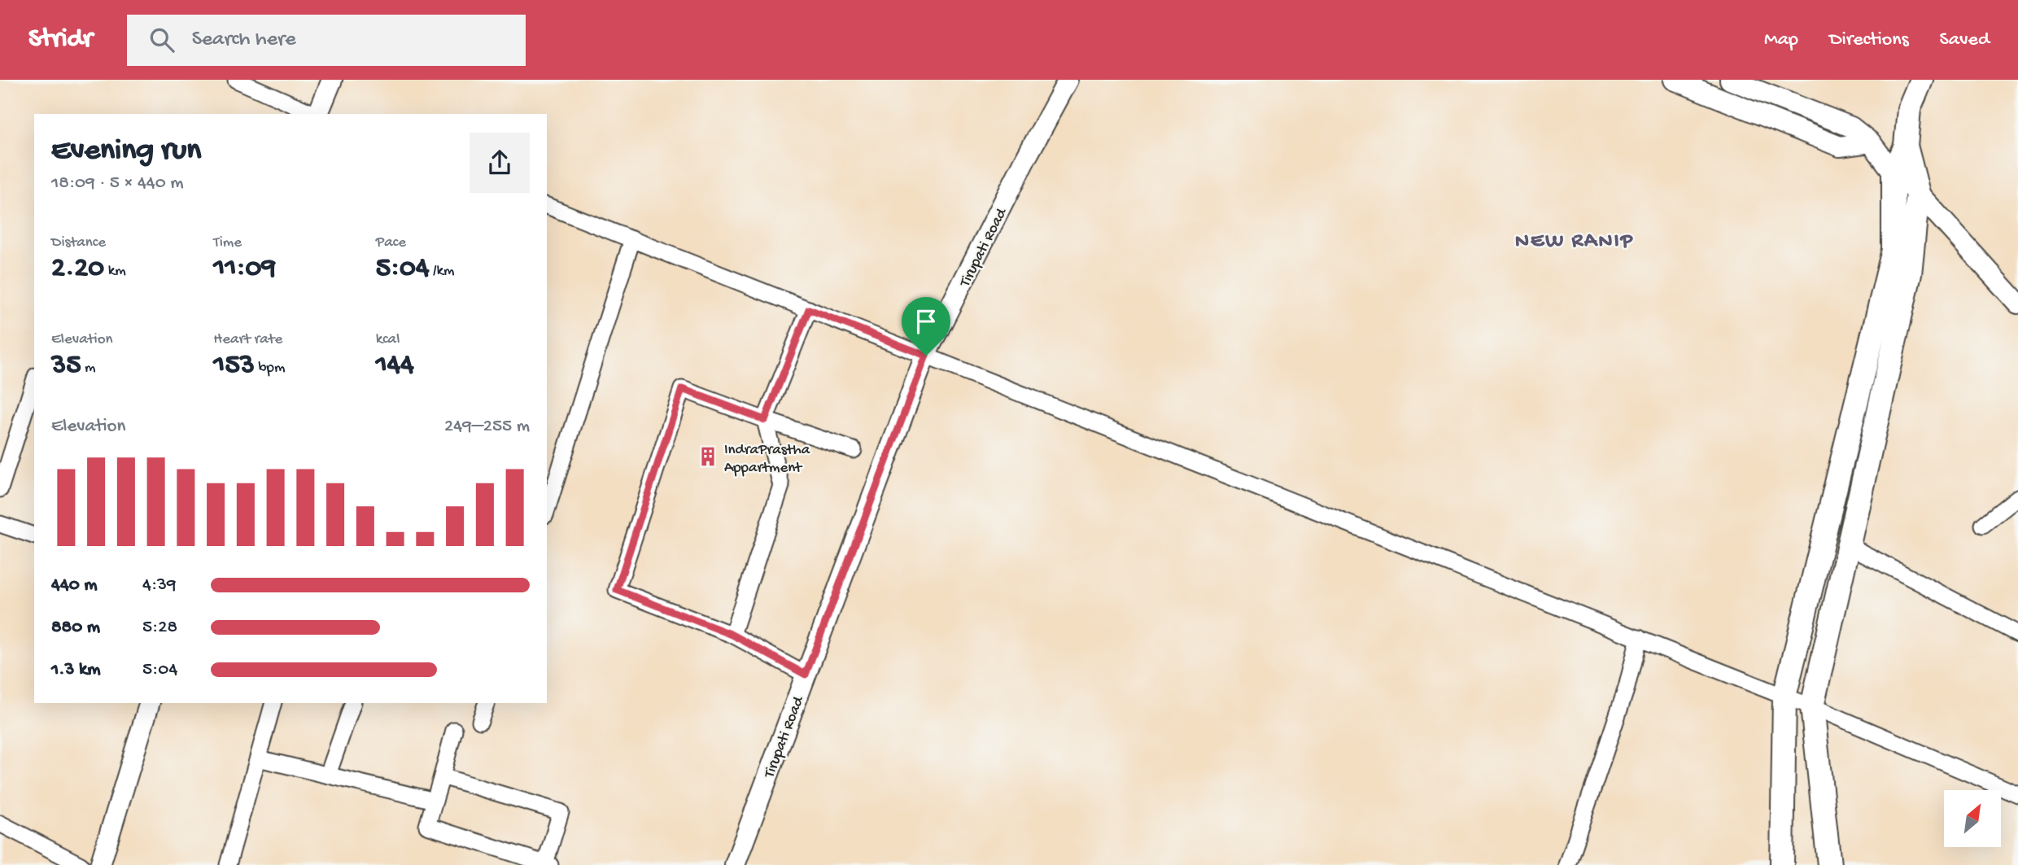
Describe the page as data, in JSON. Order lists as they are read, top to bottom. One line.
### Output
{"streets":{"street":["Tirupati Road"]},"districts":["NEW RANIP"],"places":{"building":["IndraPrastha Appartment"]},"north":"top right","page":{"header":"Stridr","search":"Search here","nav":["Map","Directions","Saved"],"heading":["Evening run","18:09 · 5 × 440 m"],"stats":[["Distance","2.20 km"],["Time","11:09"],["Pace","5:04 /km"],["Elevation","35 m"],["Heart rate","153 bpm"],["kcal","144"]],"chart":["Elevation","249–255 m"],"list":[{"name":"440 m","note":"4:39"},{"name":"880 m","note":"5:28"},{"name":"1.3 km","note":"5:04"}]}}
